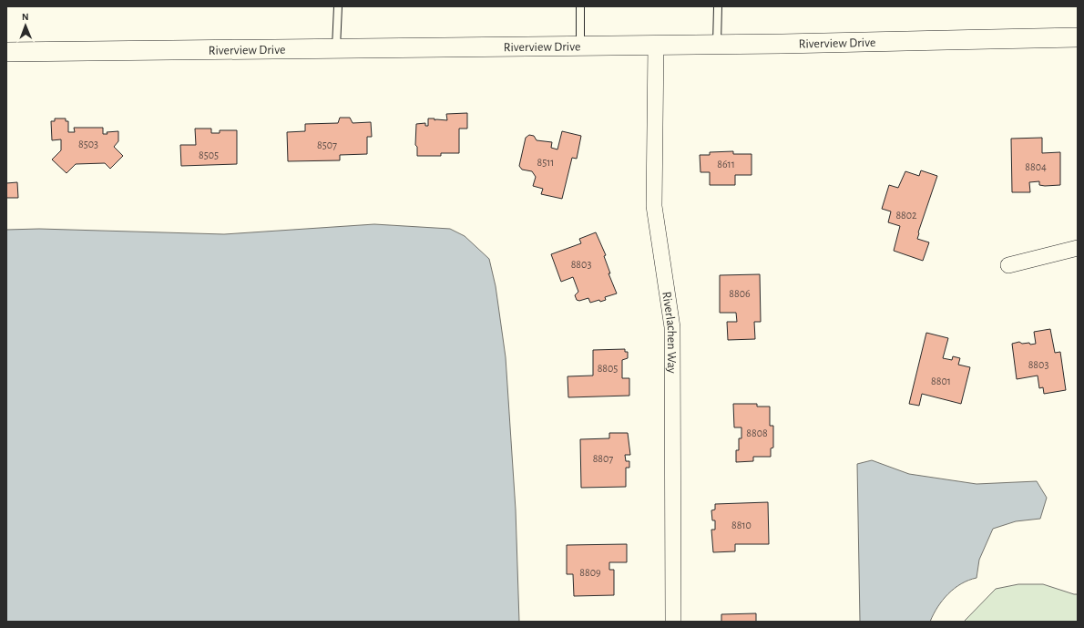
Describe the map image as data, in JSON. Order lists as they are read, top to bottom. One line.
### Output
{"streets":{"street":["Riverview Drive","Riverlachen Way"]},"crossings":[["Riverview Drive","Riverlachen Way"]],"house_numbers":["8503","8507","8505","8511","8611","8804","8802","8803","8806","8803","8805","8801","8808","8807","8810","8809"],"north":"top"}
